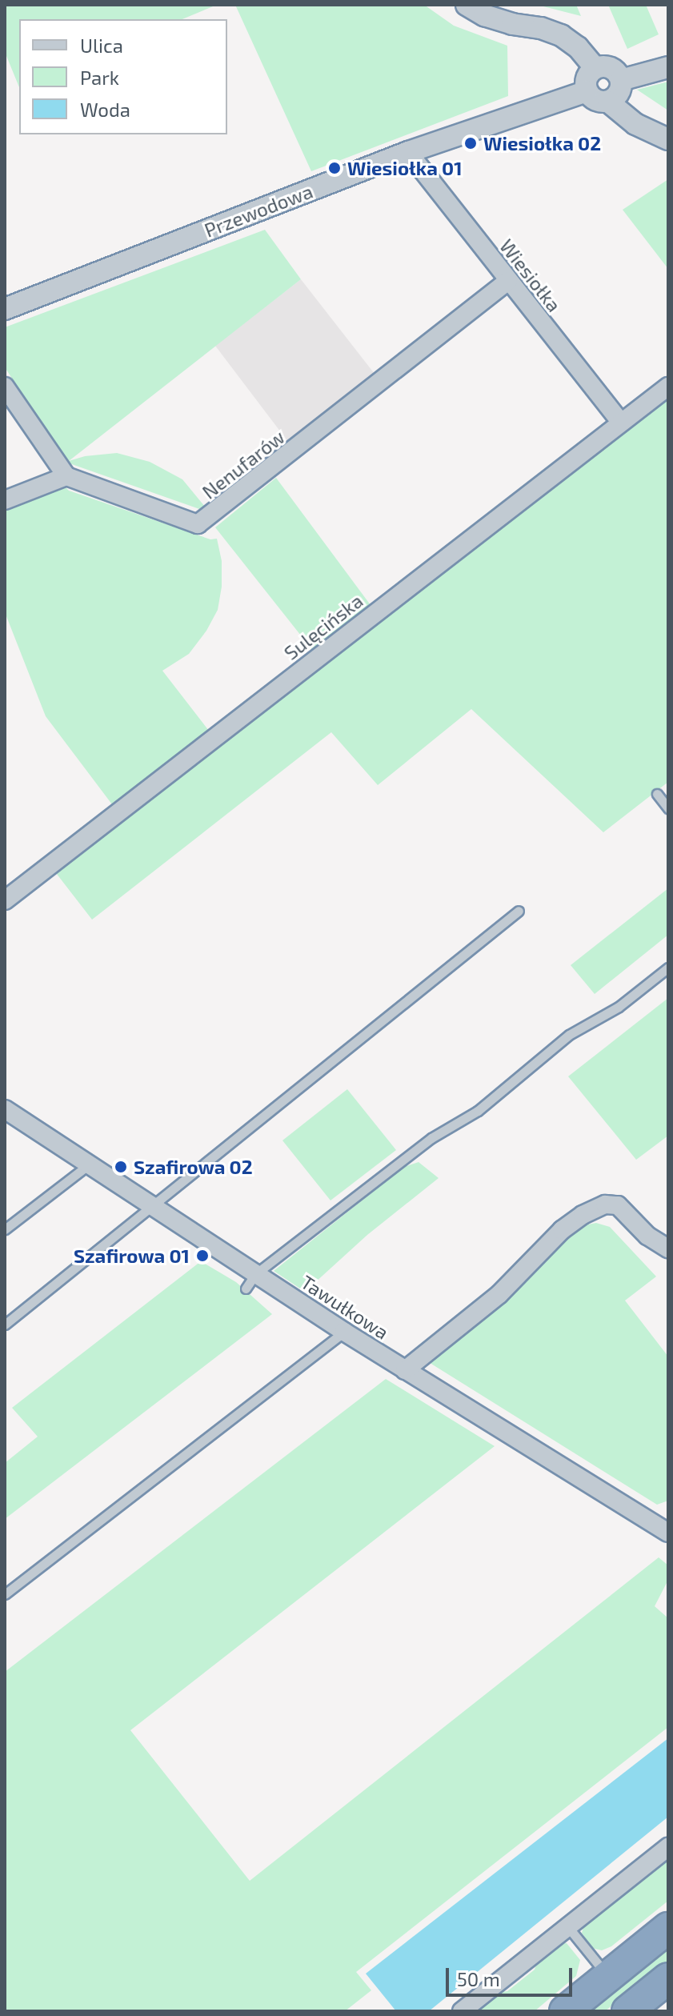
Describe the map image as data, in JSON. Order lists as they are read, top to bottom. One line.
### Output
{"streets":{"street":["Przewodowa","Wiesiołka","Nenufarów","Sulęcińska","Tawułkowa"]},"crossings":[["Przewodowa","Wiesiołka"],["Wiesiołka","Nenufarów"],["Wiesiołka","Sulęcińska"]],"places":["Wiesiołka 02","Wiesiołka 01","Szafirowa 02","Szafirowa 01"],"legend":["Ulica","Park","Woda"],"scale_bar":"50 m"}
